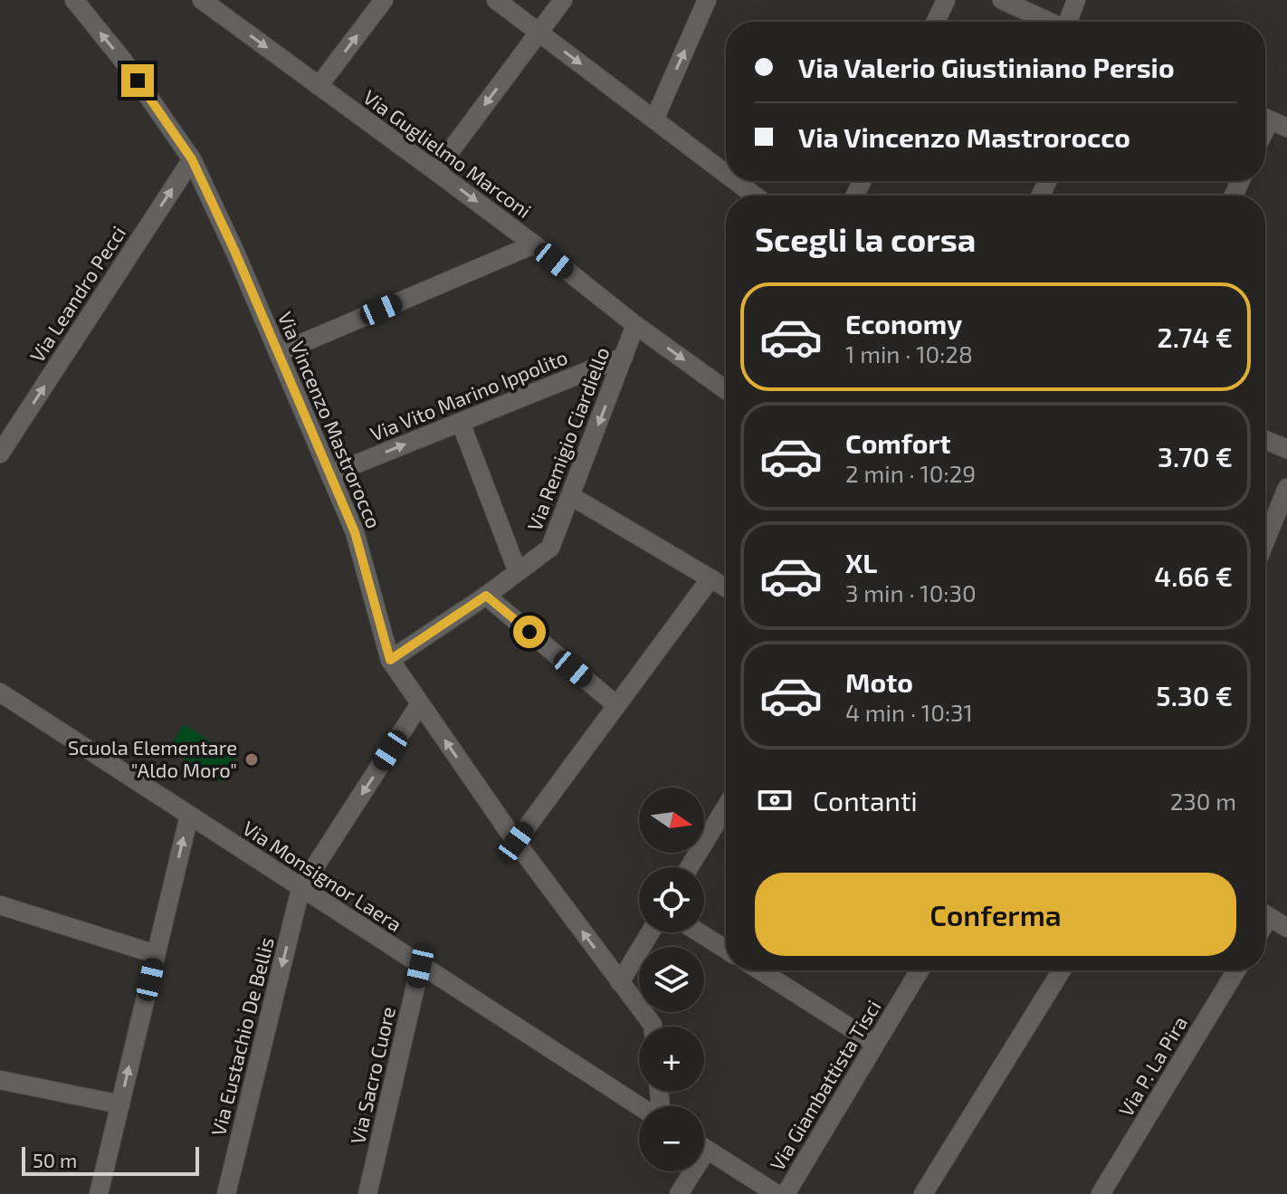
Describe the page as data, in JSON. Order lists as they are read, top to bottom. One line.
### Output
{"streets":{"street":["Via Guglielmo Marconi","Via Leandro Pecci","Via Vito Marino Ippolito","Via Vincenzo Mastrorocco","Via Remigio Ciardiello","Via Monsignor Laera","Via Eustachio De Bellis","Via P. La Pira","Via Sacro Cuore","Via Giambattista Tisci"]},"crossings":[["Via Guglielmo Marconi","Via Remigio Ciardiello"],["Via Leandro Pecci","Via Vincenzo Mastrorocco"],["Via Vito Marino Ippolito","Via Vincenzo Mastrorocco"],["Via Vito Marino Ippolito","Via Remigio Ciardiello"],["Via Vincenzo Mastrorocco","Via Remigio Ciardiello"],["Via Vincenzo Mastrorocco","Via Eustachio De Bellis"],["Via Monsignor Laera","Via Eustachio De Bellis"],["Via Monsignor Laera","Via Sacro Cuore"]],"one_way":["Via Guglielmo Marconi","Via Leandro Pecci","Via Vincenzo Mastrorocco"],"places":["Scuola Elementare \"Aldo Moro\""],"scale_bar":"50 m","north":"right","page":{"banner":["Via Valerio Giustiniano Persio","Via Vincenzo Mastrorocco"],"heading":"Scegli la corsa","list":[{"name":"Economy","note":"1 min · 10:28","value":"2.74 €"},{"name":"Comfort","note":"2 min · 10:29","value":"3.70 €"},{"name":"XL","note":"3 min · 10:30","value":"4.66 €"},{"name":"Moto","note":"4 min · 10:31","value":"5.30 €"}],"pay":["Contanti","230 m"],"map_buttons":["+","−"],"buttons":"Conferma","scale":"50 m"}}
